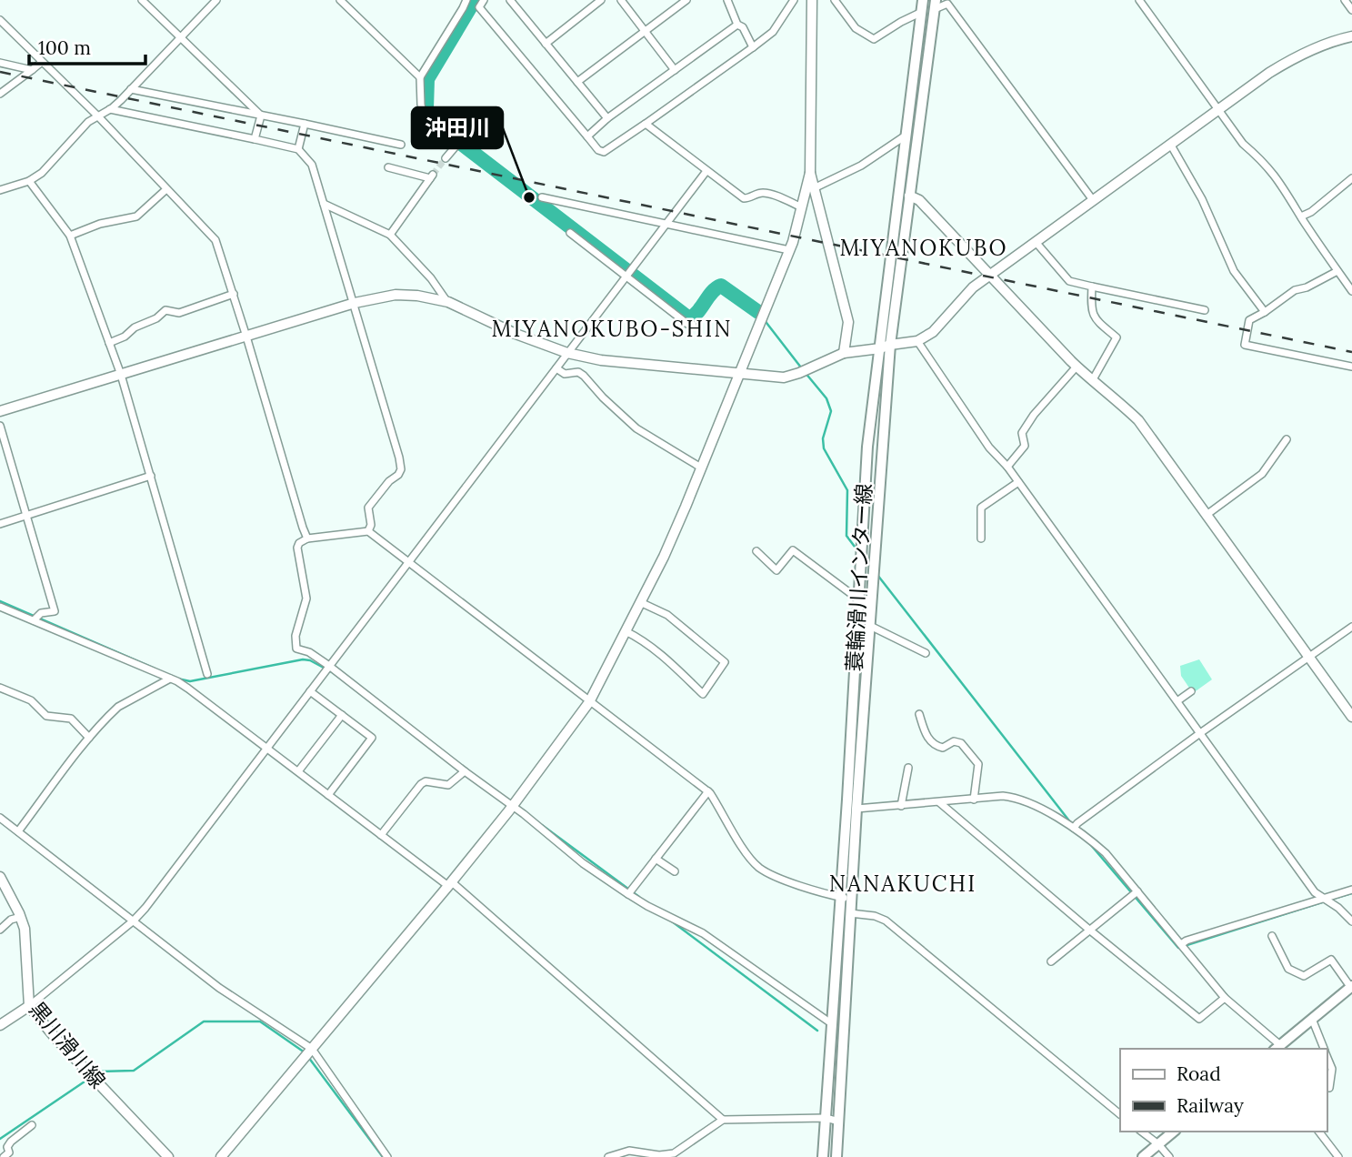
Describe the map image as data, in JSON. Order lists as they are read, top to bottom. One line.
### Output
{"streets":{"main road":["蓑輪滑川インター線"],"street":["黒川滑川線"]},"districts":["MIYANOKUBO","MIYANOKUBO-SHIN","NANAKUCHI"],"places":["沖田川"],"legend":["Road","Railway"],"scale_bar":"100 m"}
